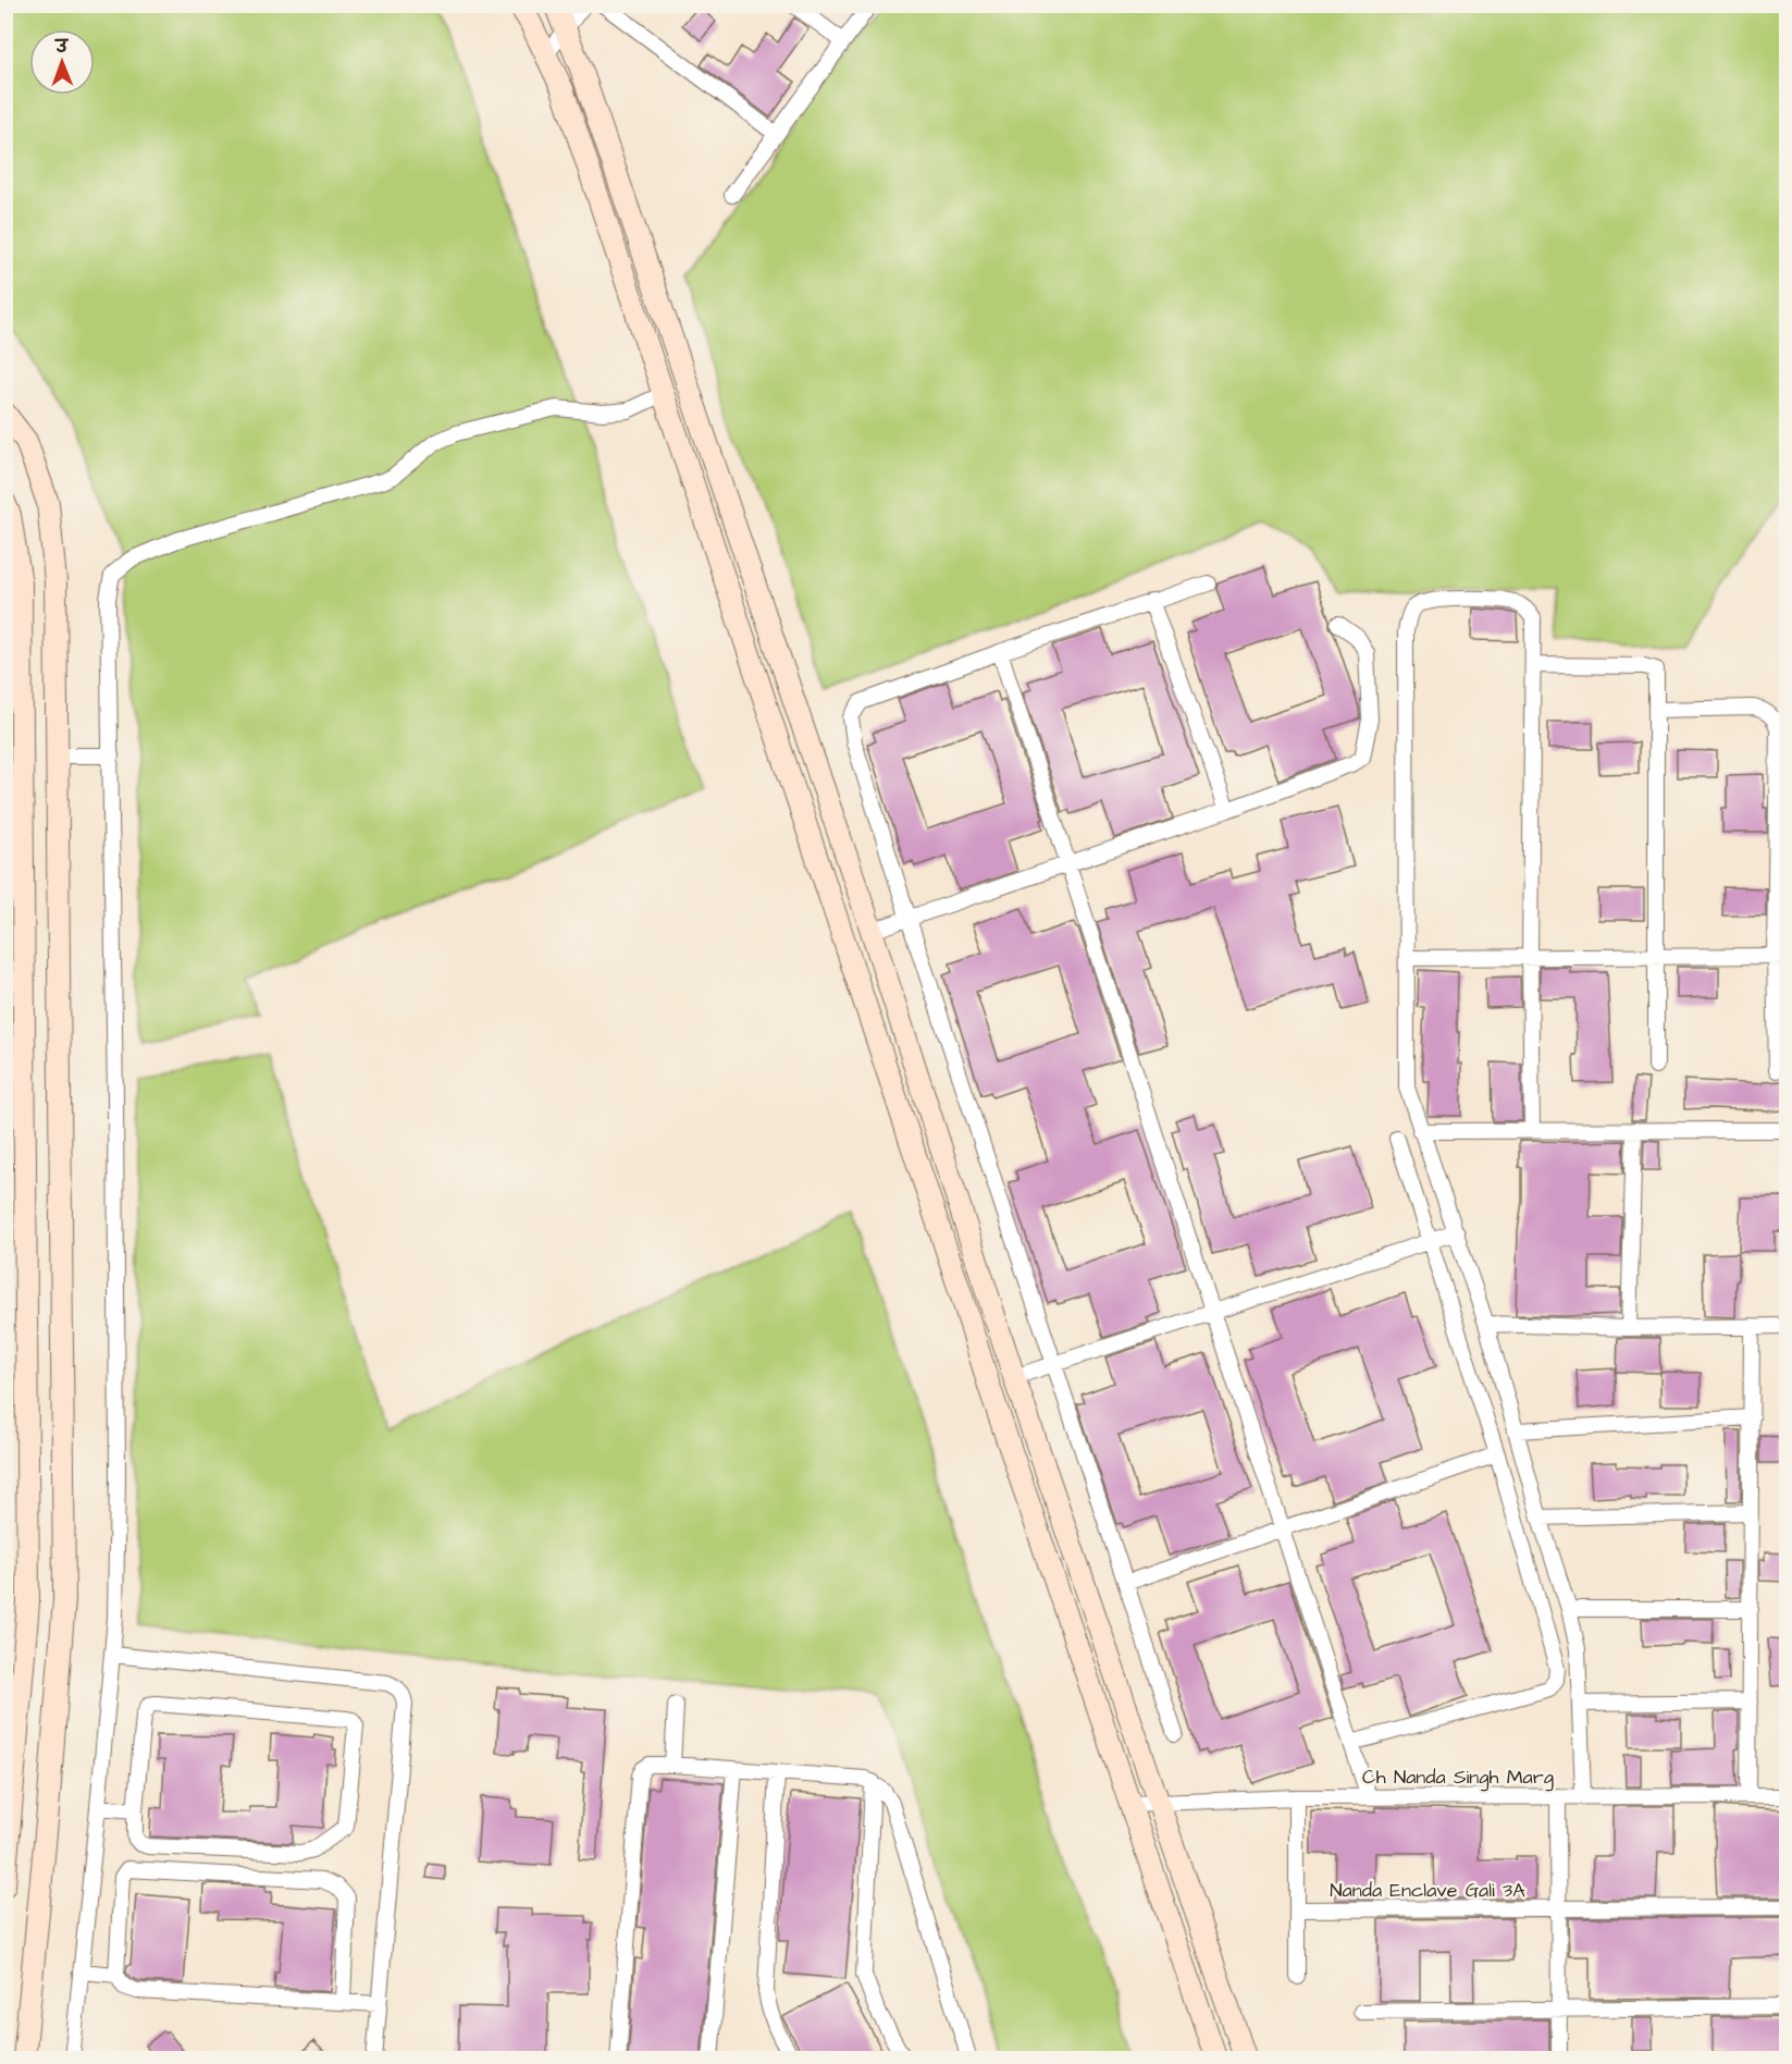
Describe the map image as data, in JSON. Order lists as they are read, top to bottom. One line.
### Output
{"streets":{"street":["Ch Nanda Singh Marg","Nanda Enclave Gali 3A"]},"north":"top"}
